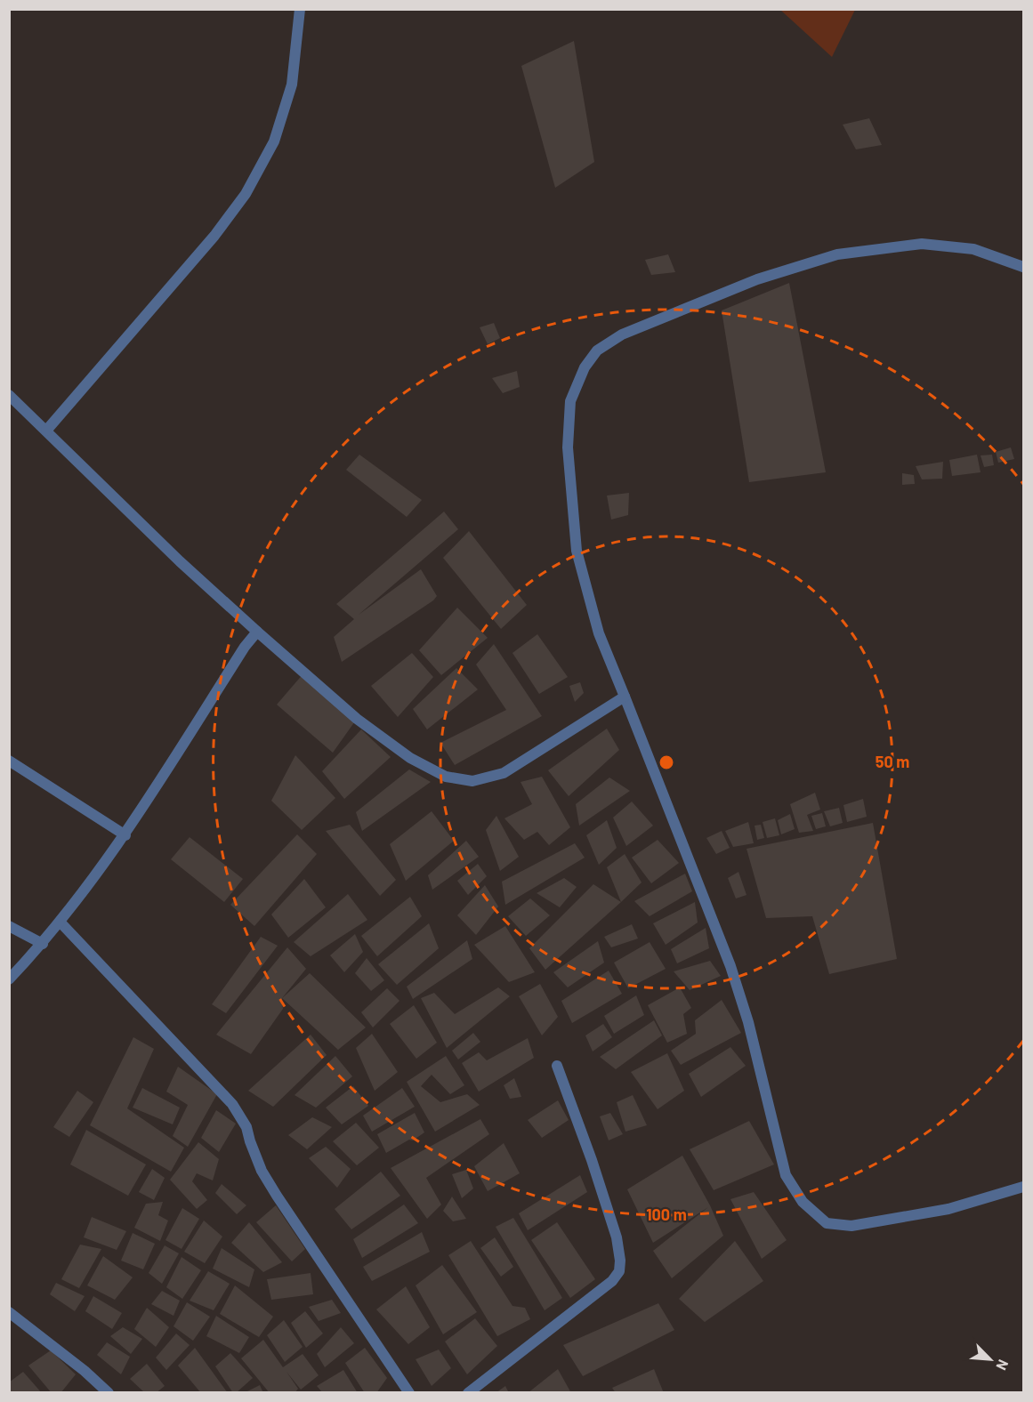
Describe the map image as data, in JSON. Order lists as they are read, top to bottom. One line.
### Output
{"north":"bottom right","rings":["50 m","100 m"]}
